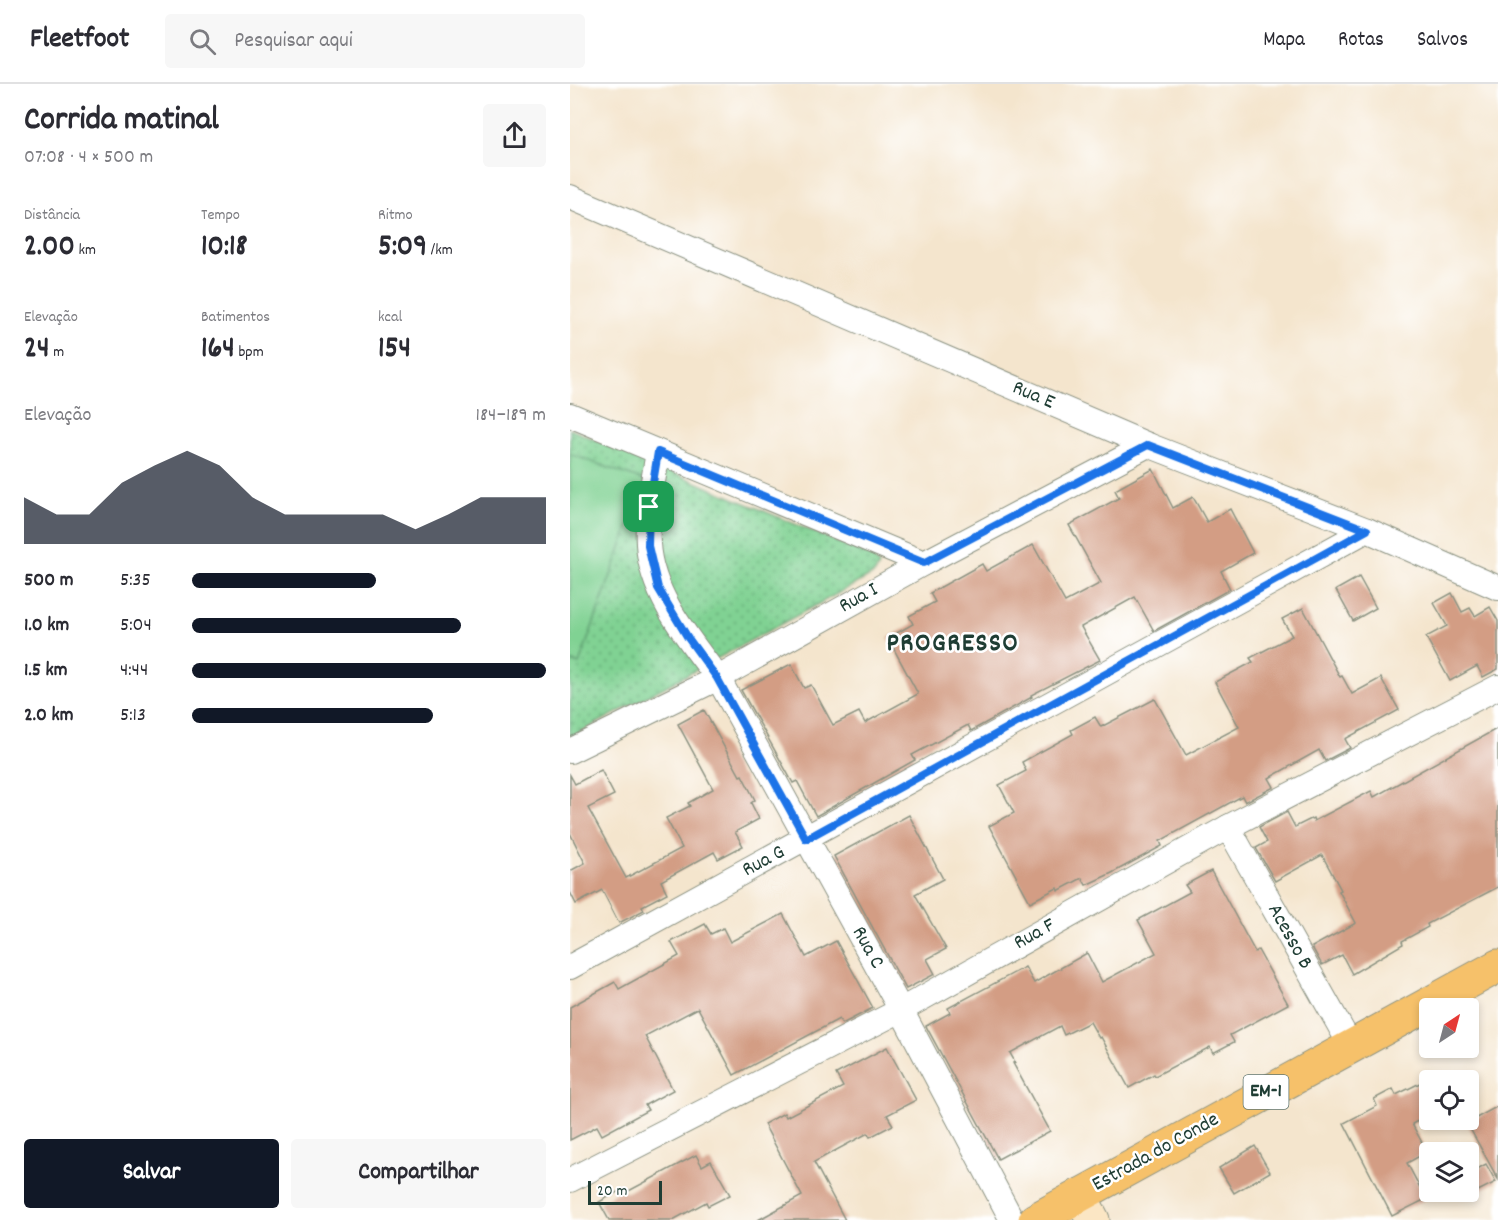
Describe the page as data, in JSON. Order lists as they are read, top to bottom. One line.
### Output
{"streets":{"main road":["EM-1","Estrada do Conde"],"street":["Rua E","Rua I","Rua G","Rua F","Acesso B","Rua C"]},"crossings":[["Rua E","Rua I"],["Rua E","Rua G"],["Rua I","Rua C"],["Rua G","Rua C"],["Rua F","Acesso B"],["Rua F","Rua C"],["Acesso B","Estrada do Conde"]],"districts":["PROGRESSO"],"scale_bar":"20 m","north":"top right","page":{"header":"Fleetfoot","search":"Pesquisar aqui","nav":["Mapa","Rotas","Salvos"],"heading":["Corrida matinal","07:08 · 4 × 500 m"],"stats":[["Distância","2.00 km"],["Tempo","10:18"],["Ritmo","5:09 /km"],["Elevação","24 m"],["Batimentos","164 bpm"],["kcal","154"]],"chart":["Elevação","184–189 m"],"list":[{"name":"500 m","note":"5:35"},{"name":"1.0 km","note":"5:04"},{"name":"1.5 km","note":"4:44"},{"name":"2.0 km","note":"5:13"}],"buttons":["Salvar","Compartilhar"],"scale":"20 m"}}
